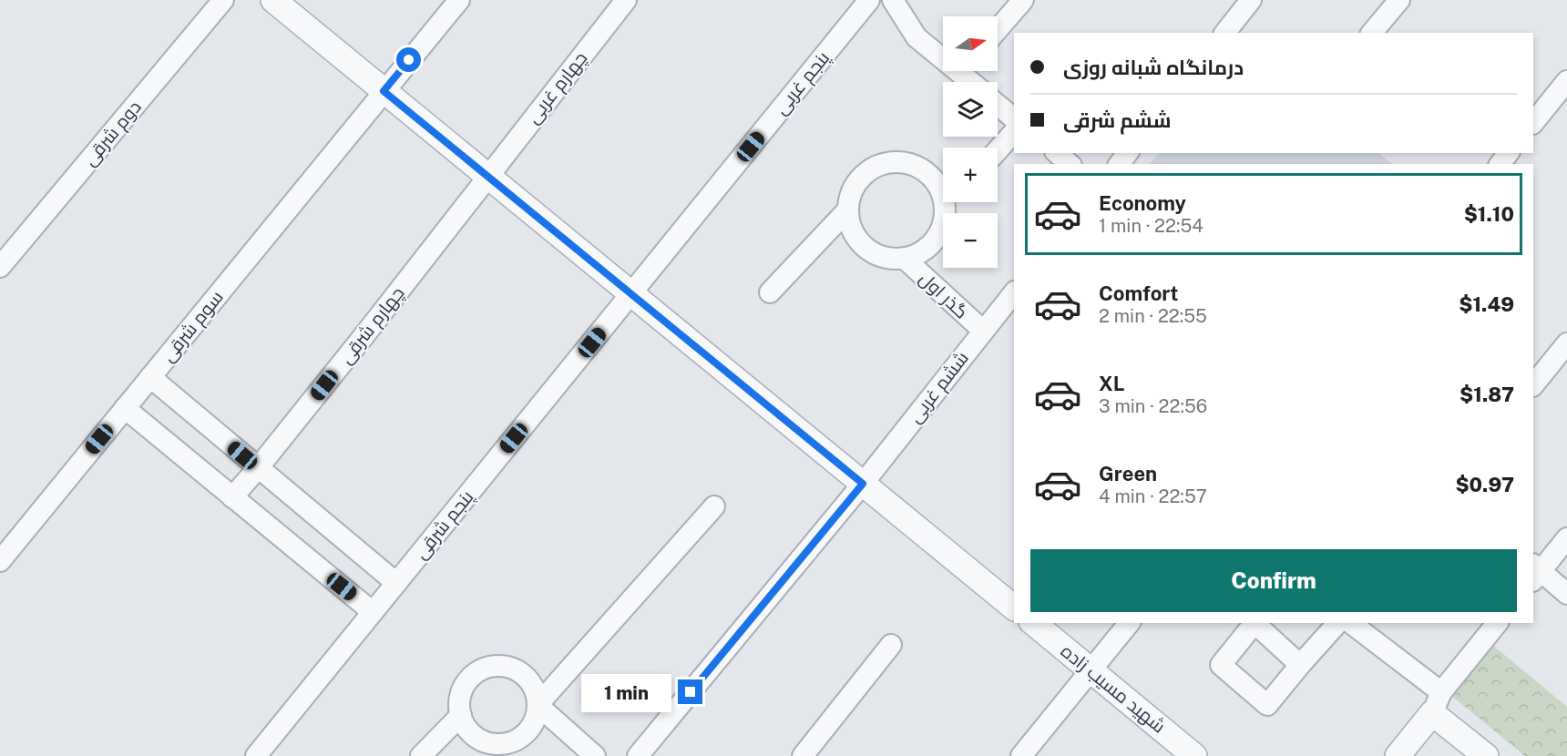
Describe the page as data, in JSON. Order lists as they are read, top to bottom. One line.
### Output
{"streets":{"street":["پنجم غربی","چهارم غربی","دوم شرقی","گذر اول","چهارم شرقی","سوم شرقی","ششم غربی","پنجم شرقی","شهید مسیب زاده"]},"crossings":[["پنجم غربی","پنجم شرقی"],["چهارم غربی","چهارم شرقی"],["گذر اول","ششم غربی"]],"north":"right","page":{"map_buttons":["+","−"],"banner":["درمانگاه شبانه روزی","ششم شرقی"],"list":[{"name":"Economy","note":"1 min · 22:54","value":"$1.10"},{"name":"Comfort","note":"2 min · 22:55","value":"$1.49"},{"name":"XL","note":"3 min · 22:56","value":"$1.87"},{"name":"Green","note":"4 min · 22:57","value":"$0.97"}],"buttons":"Confirm","bubble":"1 min"}}
